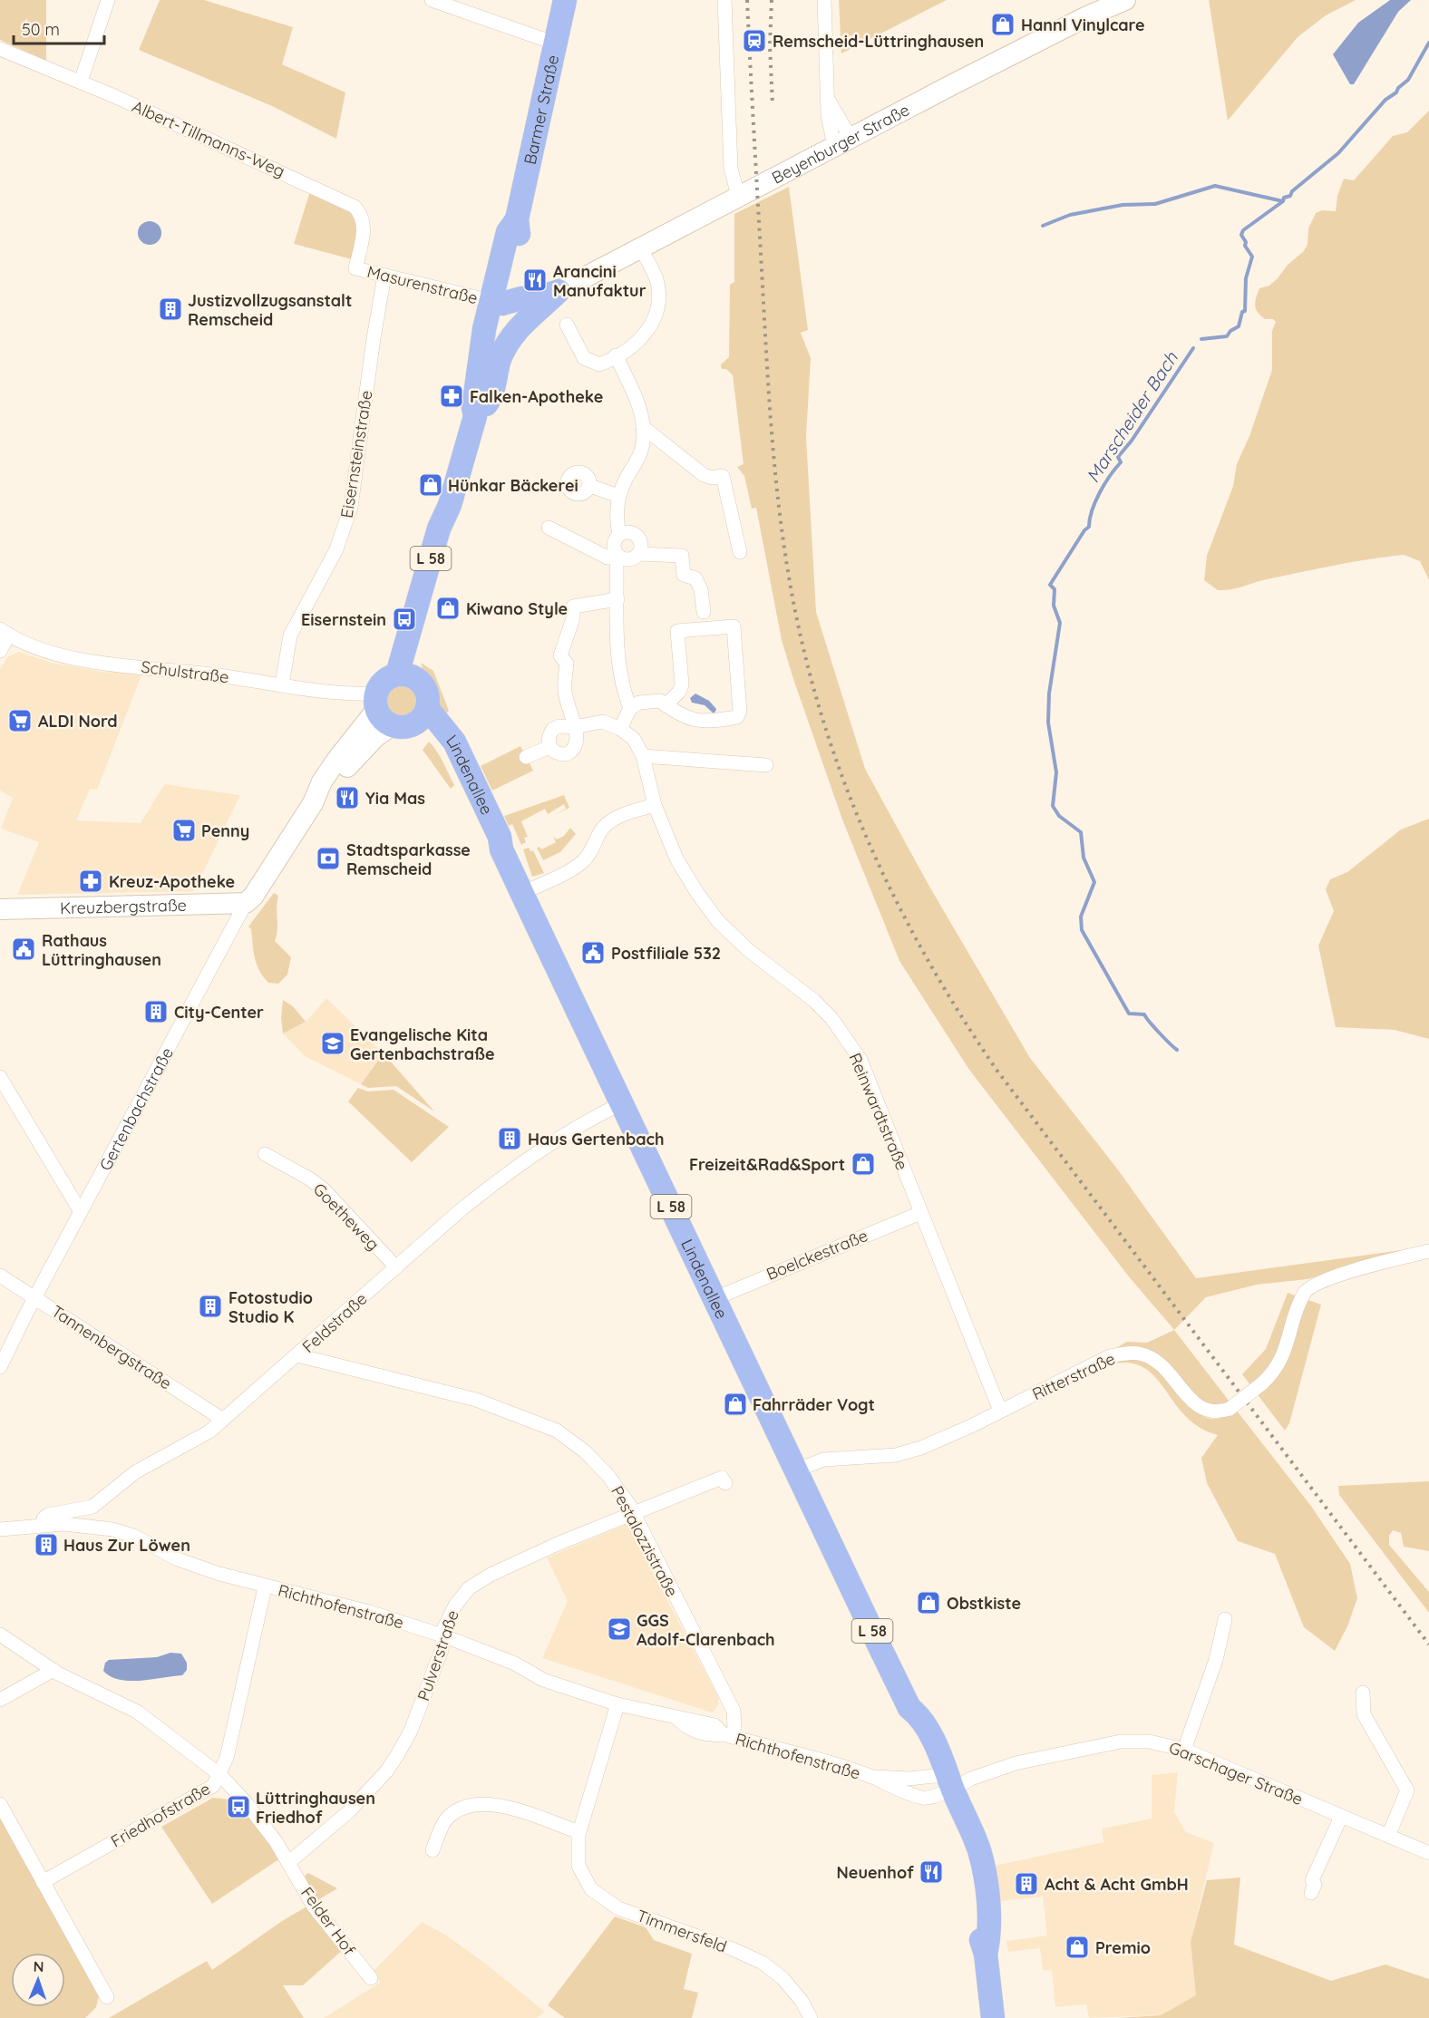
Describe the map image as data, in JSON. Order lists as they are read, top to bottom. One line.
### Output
{"streets":{"main road":["Barmer Straße","Beyenburger Straße","L 58","Lindenallee","Kreuzbergstraße","Gertenbachstraße"],"street":["Albert-Tillmanns-Weg","Masurenstraße","Eisernsteinstraße","Schulstraße","Reinwardtstraße","Goetheweg","Boelckestraße","Feldstraße","Tannenbergstraße","Ritterstraße","Pestalozzistraße","Richthofenstraße","Pulverstraße","Garschager Straße","Friedhofstraße","Felder Hof","Timmersfeld"]},"crossings":[["Barmer Straße","Masurenstraße"],["Albert-Tillmanns-Weg","Masurenstraße"],["Masurenstraße","Eisernsteinstraße"],["Eisernsteinstraße","Schulstraße"],["L 58","Lindenallee"],["L 58","Richthofenstraße"],["L 58","Garschager Straße"],["Schulstraße","Lindenallee"],["Schulstraße","Gertenbachstraße"],["Lindenallee","Gertenbachstraße"],["Lindenallee","Boelckestraße"],["Lindenallee","Feldstraße"],["Lindenallee","Ritterstraße"],["Lindenallee","Richthofenstraße"],["Lindenallee","Garschager Straße"],["Kreuzbergstraße","Gertenbachstraße"],["Gertenbachstraße","Tannenbergstraße"],["Reinwardtstraße","Boelckestraße"],["Reinwardtstraße","Ritterstraße"],["Goetheweg","Feldstraße"],["Feldstraße","Tannenbergstraße"],["Feldstraße","Pestalozzistraße"],["Feldstraße","Richthofenstraße"],["Pestalozzistraße","Richthofenstraße"],["Pestalozzistraße","Pulverstraße"],["Richthofenstraße","Pulverstraße"],["Richthofenstraße","Garschager Straße"],["Richthofenstraße","Friedhofstraße"],["Richthofenstraße","Timmersfeld"],["Pulverstraße","Felder Hof"],["Friedhofstraße","Felder Hof"]],"water":["Marscheider Bach"],"places":{"shop":["Hannl Vinylcare","Hünkar Bäckerei","Kiwano Style","Freizeit&Rad&Sport","Fahrräder Vogt","Obstkiste","Premio"],"station":["Remscheid-Lüttringhausen"],"restaurant":["Arancini Manufaktur","Yia Mas","Neuenhof"],"building":["Justizvollzugsanstalt Remscheid","City-Center","Haus Gertenbach","Fotostudio Studio K","Haus Zur Löwen","Acht & Acht GmbH"],"pharmacy":["Falken-Apotheke","Kreuz-Apotheke"],"bus stop":["Eisernstein","Lüttringhausen Friedhof"],"supermarket":["ALDI Nord","Penny"],"bank":["Stadtsparkasse Remscheid"],"public building":["Rathaus Lüttringhausen","Postfiliale 532"],"school or university":["Evangelische Kita Gertenbachstraße","GGS Adolf-Clarenbach"]},"scale_bar":"50 m","north":"top"}
